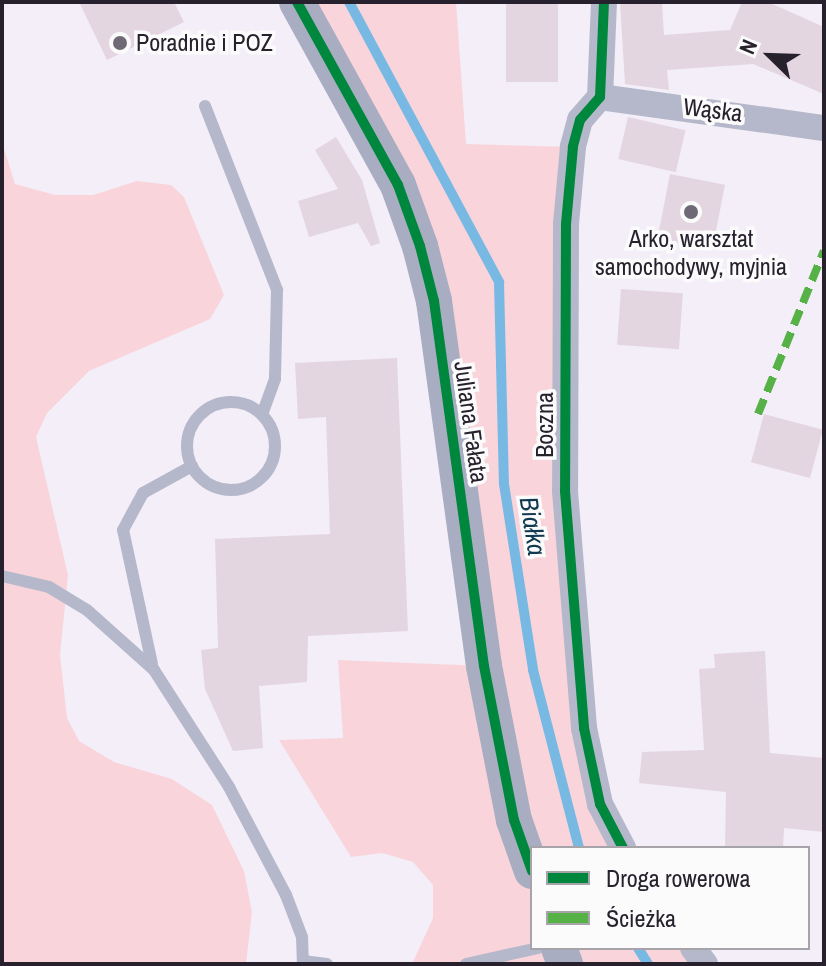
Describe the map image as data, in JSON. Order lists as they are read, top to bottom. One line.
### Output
{"streets":{"street":["Wąska","Juliana Fałata","Boczna"]},"crossings":[["Wąska","Boczna"]],"water":["Białka"],"places":["Poradnie i POZ","Arko, warsztat samochodywy, myjnia"],"legend":["Droga rowerowa","Ścieżka"],"north":"top left"}
